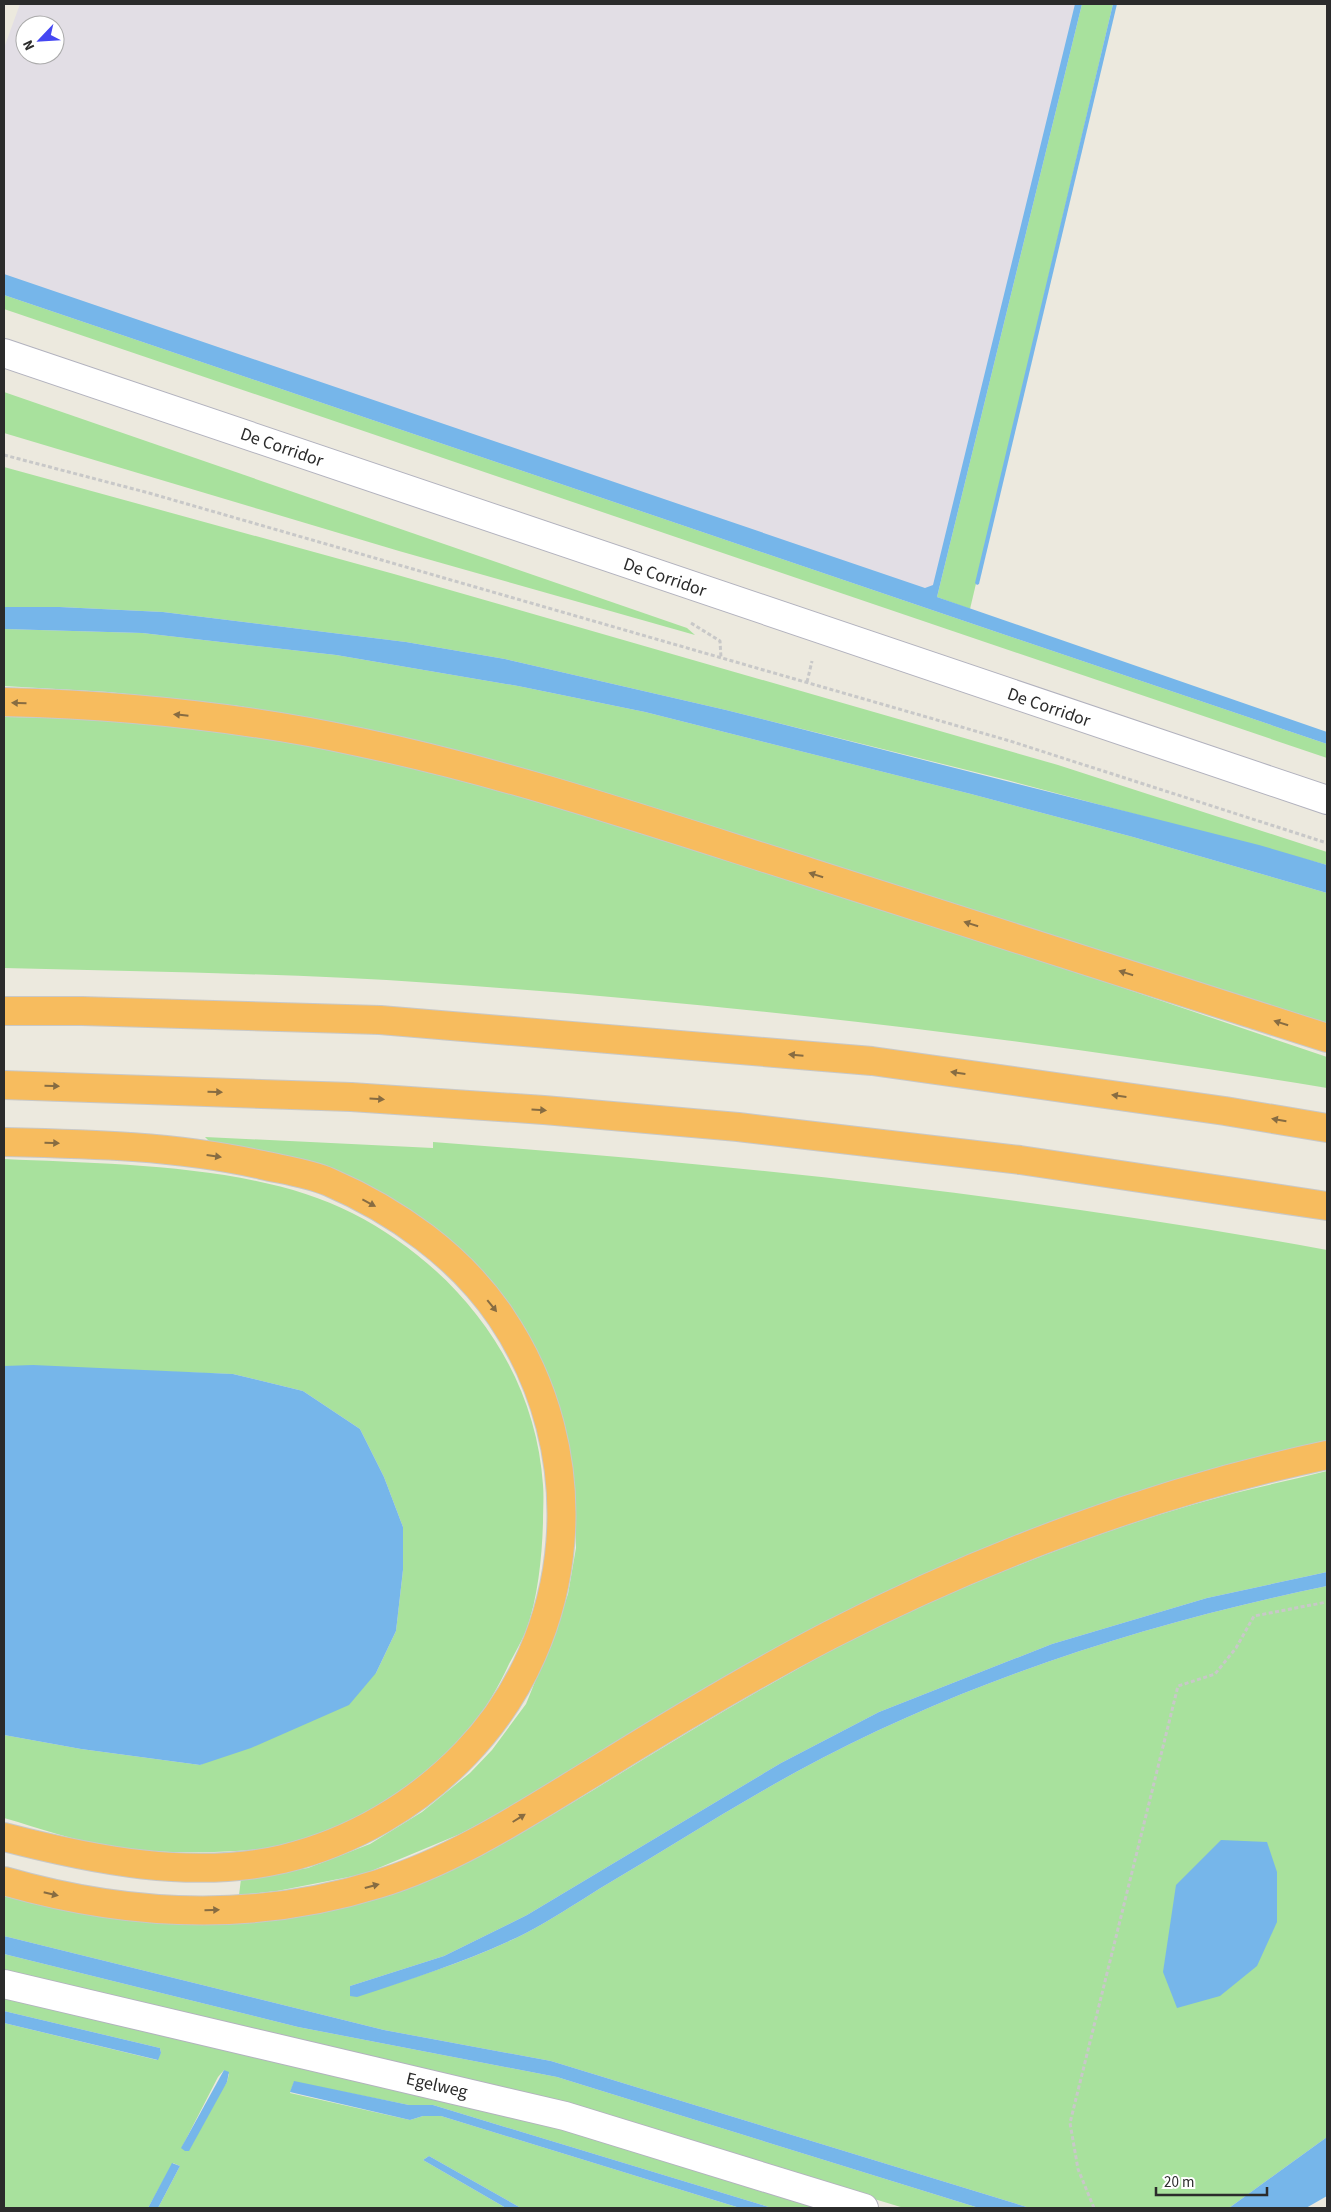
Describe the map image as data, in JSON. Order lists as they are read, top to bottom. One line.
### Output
{"streets":{"street":["De Corridor","Egelweg"]},"scale_bar":"20 m","north":"bottom left"}
